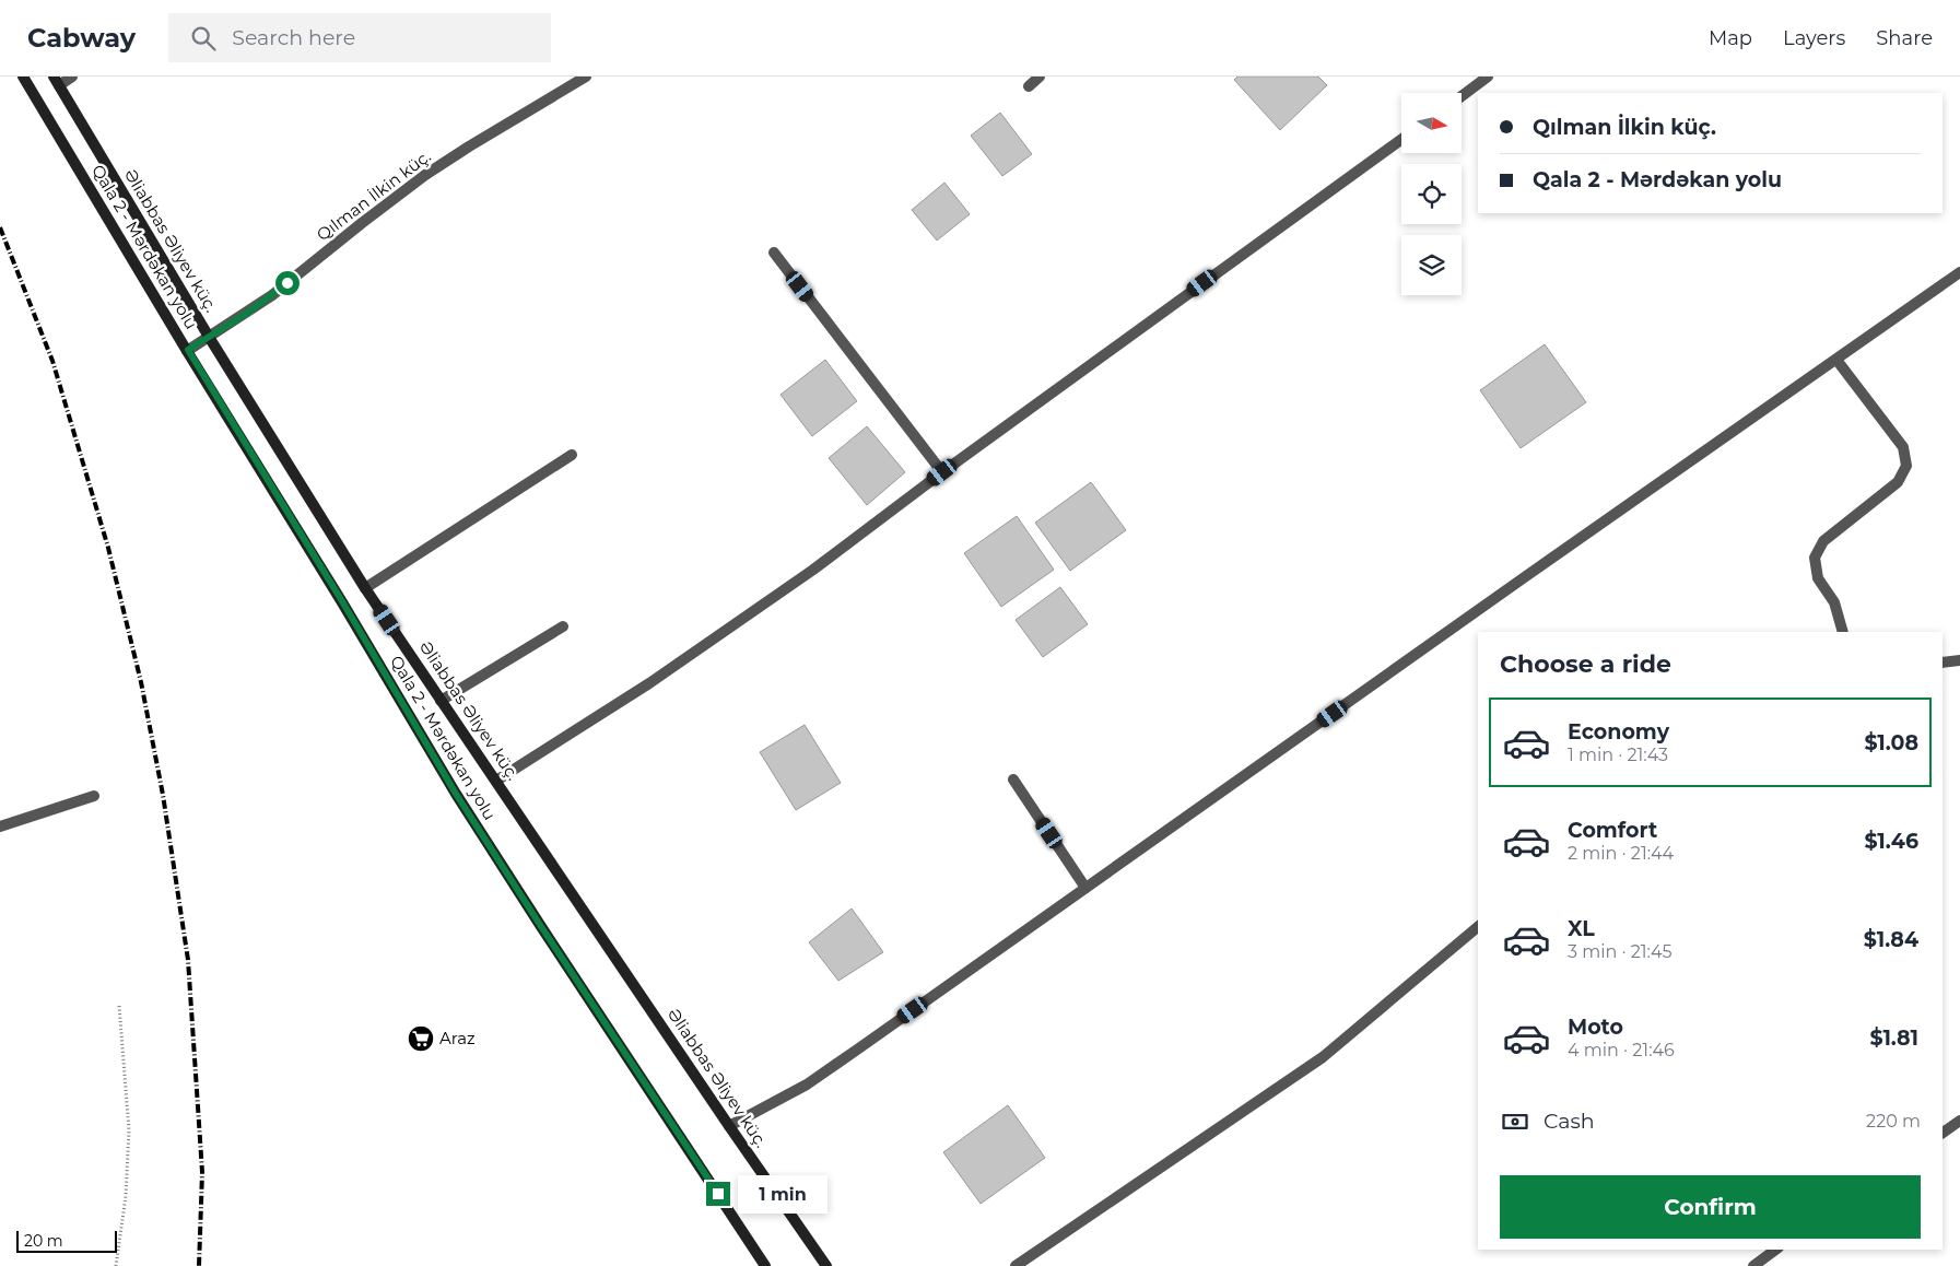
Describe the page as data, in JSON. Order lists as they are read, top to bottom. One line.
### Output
{"streets":{"main road":["Əliabbas Əliyev küç.","Qala 2 - Mərdəkan yolu"],"street":["Qılman İlkin küç."]},"crossings":[["Qılman İlkin küç.","Əliabbas Əliyev küç."],["Qılman İlkin küç.","Qala 2 - Mərdəkan yolu"]],"places":{"supermarket":["Araz"]},"scale_bar":"20 m","north":"right","page":{"header":"Cabway","search":"Search here","nav":["Map","Layers","Share"],"banner":["Qılman İlkin küç.","Qala 2 - Mərdəkan yolu"],"heading":"Choose a ride","list":[{"name":"Economy","note":"1 min · 21:43","value":"$1.08"},{"name":"Comfort","note":"2 min · 21:44","value":"$1.46"},{"name":"XL","note":"3 min · 21:45","value":"$1.84"},{"name":"Moto","note":"4 min · 21:46","value":"$1.81"}],"pay":["Cash","220 m"],"buttons":"Confirm","bubble":"1 min","scale":"20 m"}}
